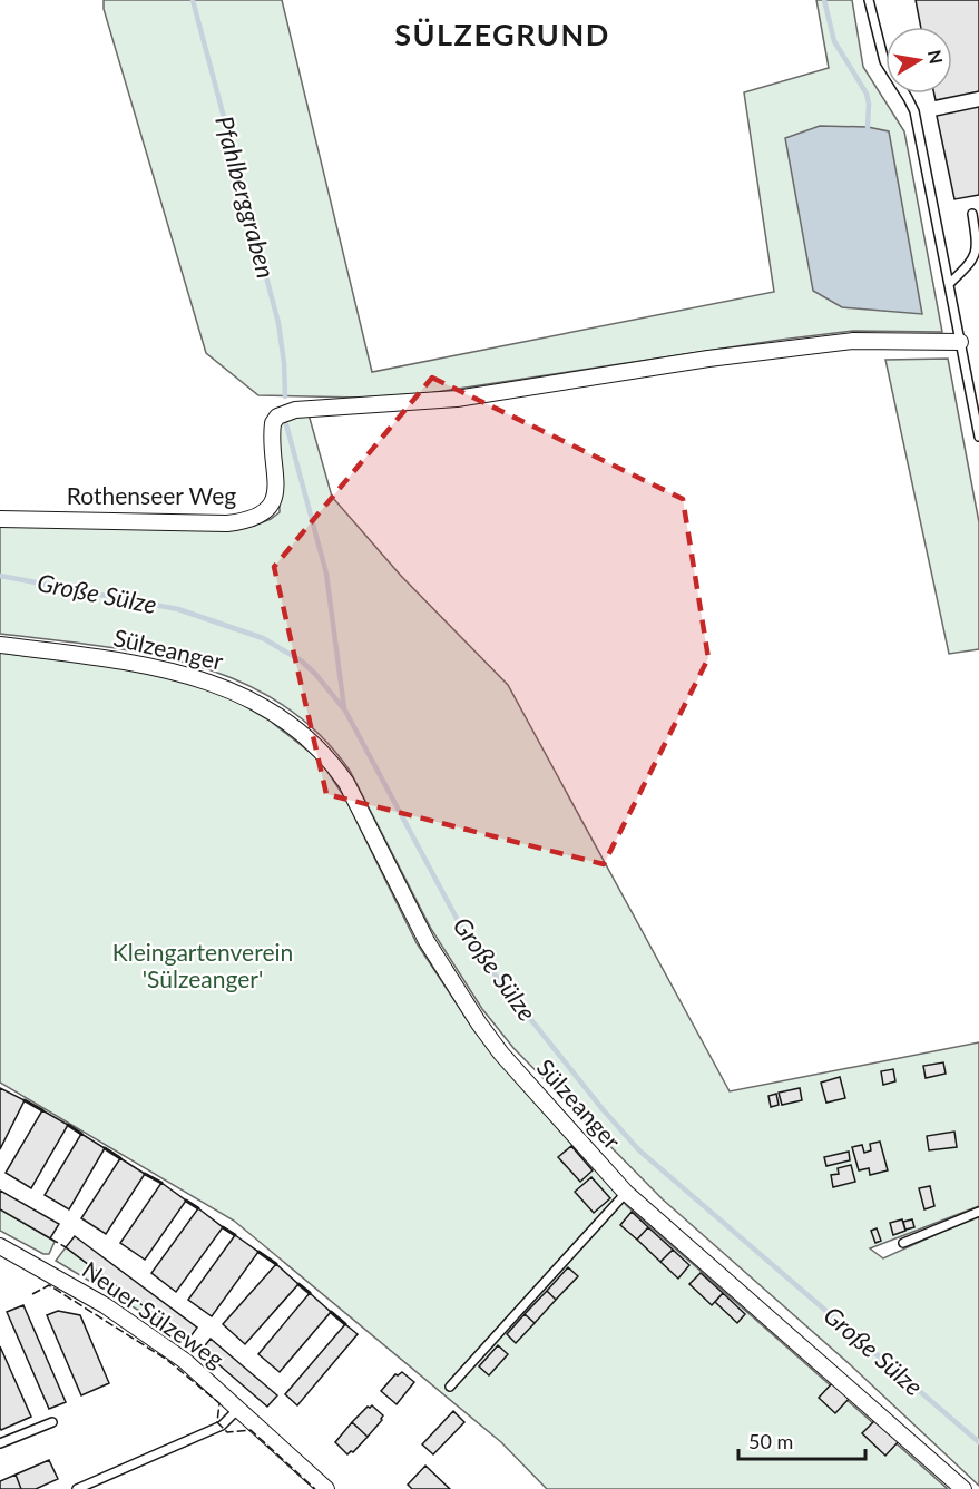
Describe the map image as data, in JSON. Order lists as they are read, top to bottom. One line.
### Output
{"streets":{"street":["Rothenseer Weg","Sülzeanger","Neuer Sülzeweg"]},"districts":["SÜLZEGRUND"],"water":["Pfahlberggraben","Große Sülze"],"parks":["Kleingartenverein 'Sülzeanger'"],"scale_bar":"50 m","north":"right"}
